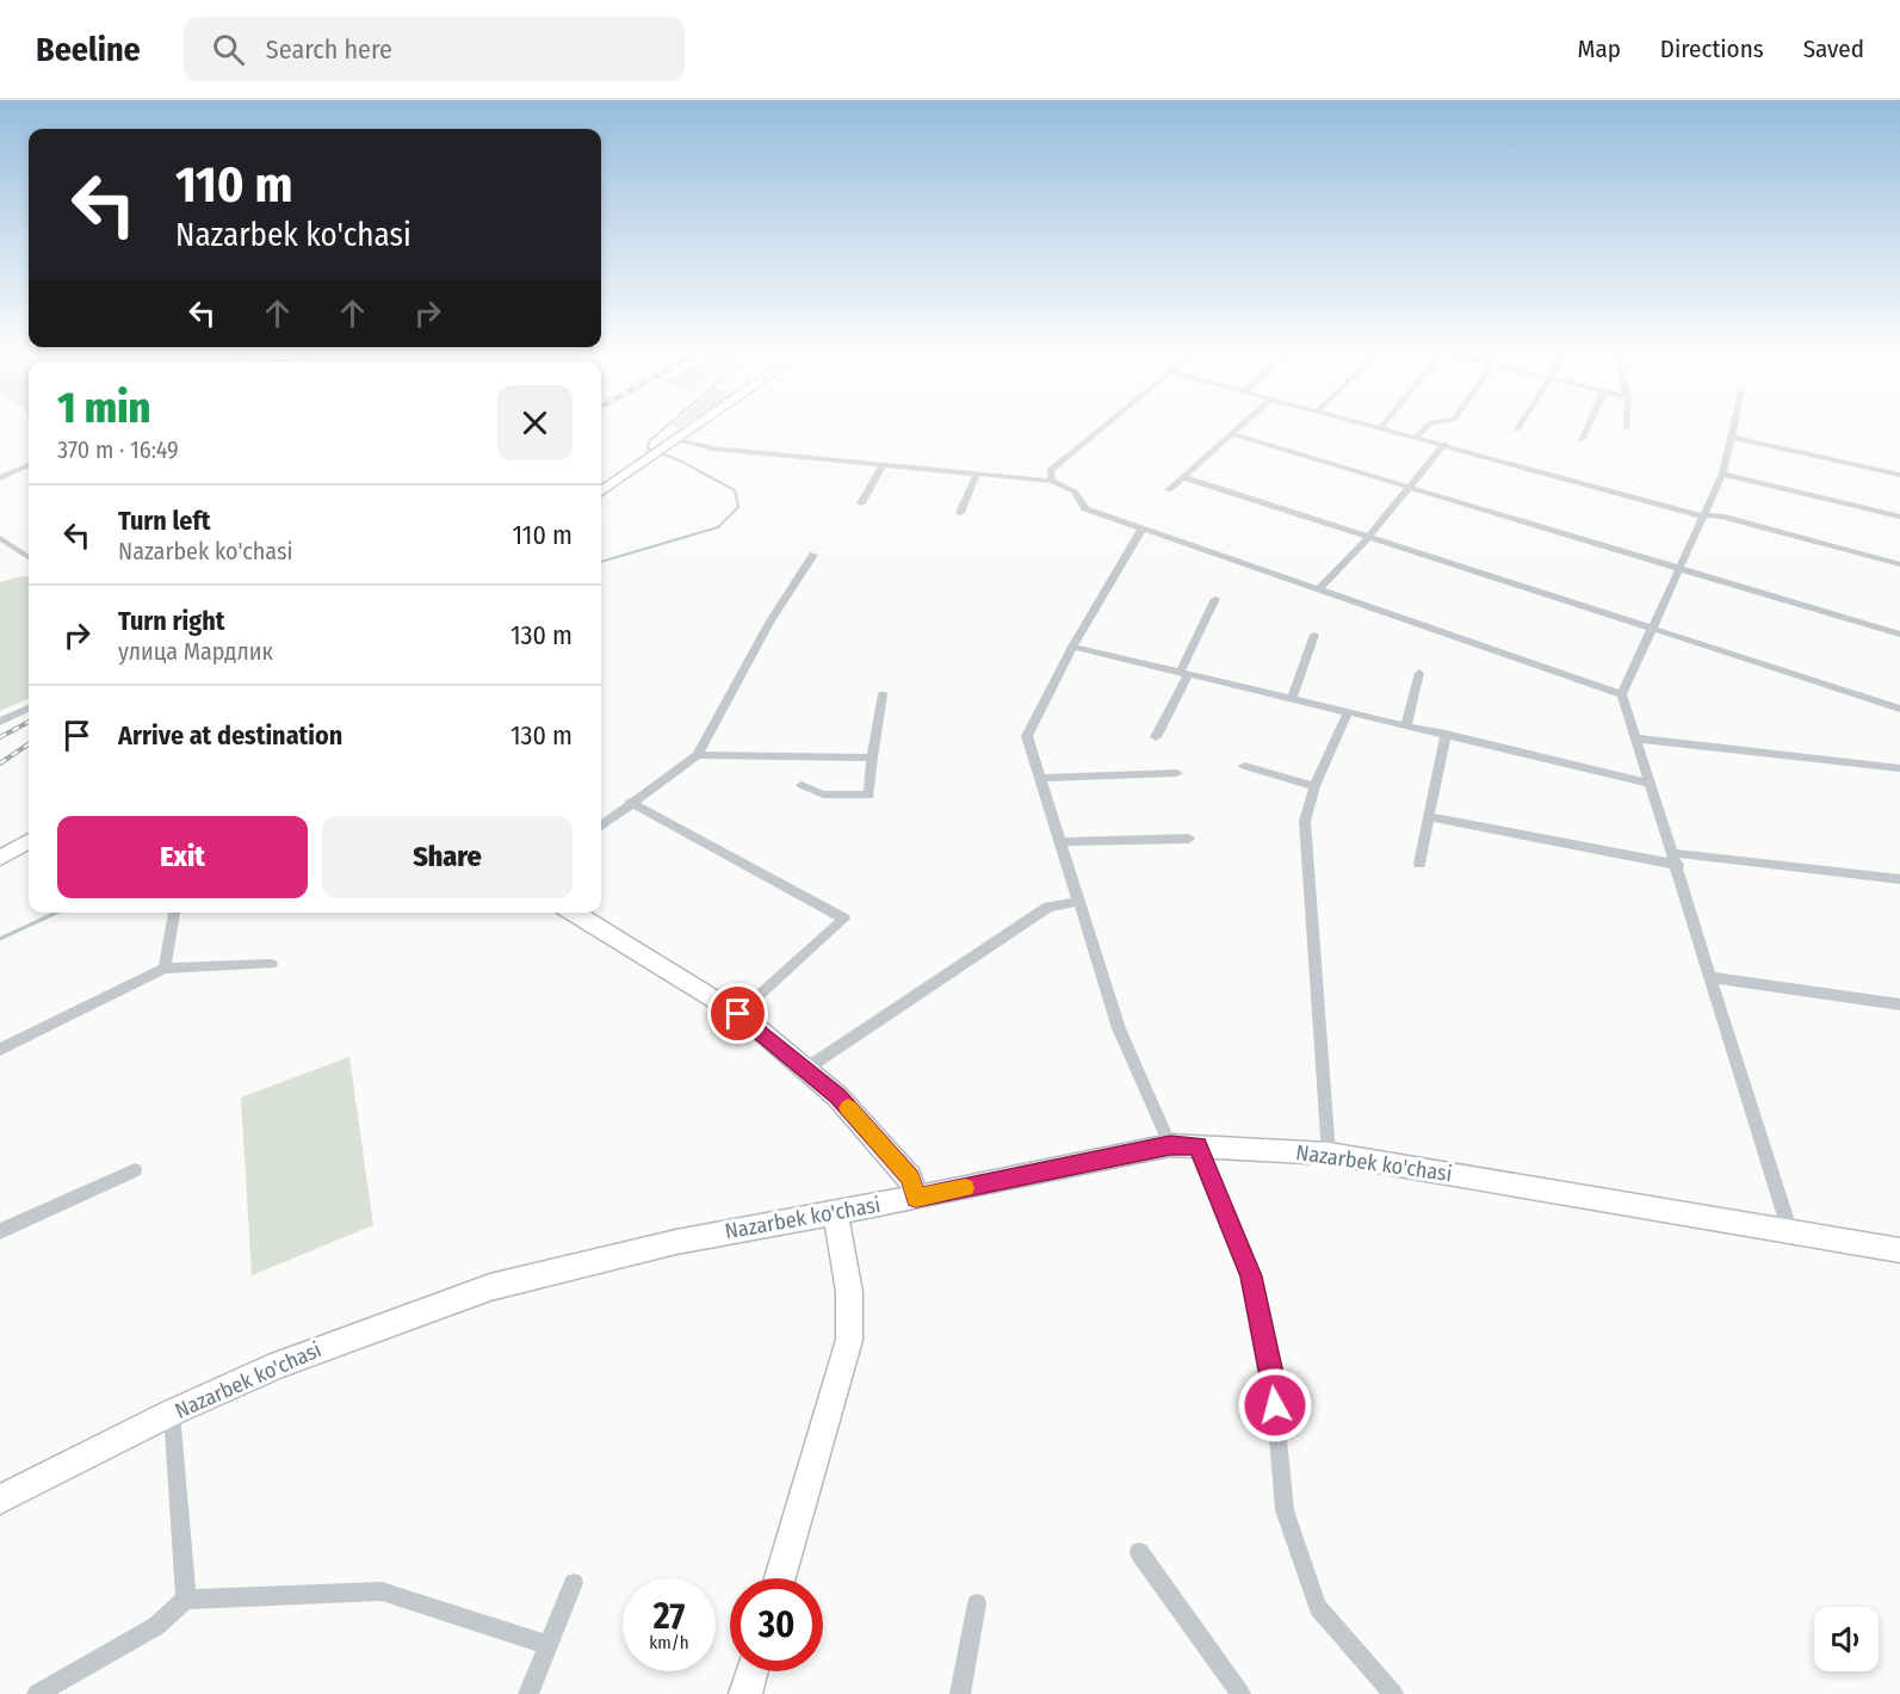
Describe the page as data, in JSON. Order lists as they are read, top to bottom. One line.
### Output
{"streets":{"main road":["Nazarbek ko'chasi"]},"page":{"header":"Beeline","search":"Search here","nav":["Map","Directions","Saved"],"turn":["110 m","Nazarbek ko'chasi"],"heading":["1 min","370 m · 16:49"],"list":[{"name":"Turn left","note":"Nazarbek ko'chasi","value":"110 m"},{"name":"Turn right","note":"улица Мардлик","value":"130 m"},{"name":"Arrive at destination","value":"130 m"}],"buttons":["Exit","Share"],"speed":"27 km/h","limit":"30"}}
